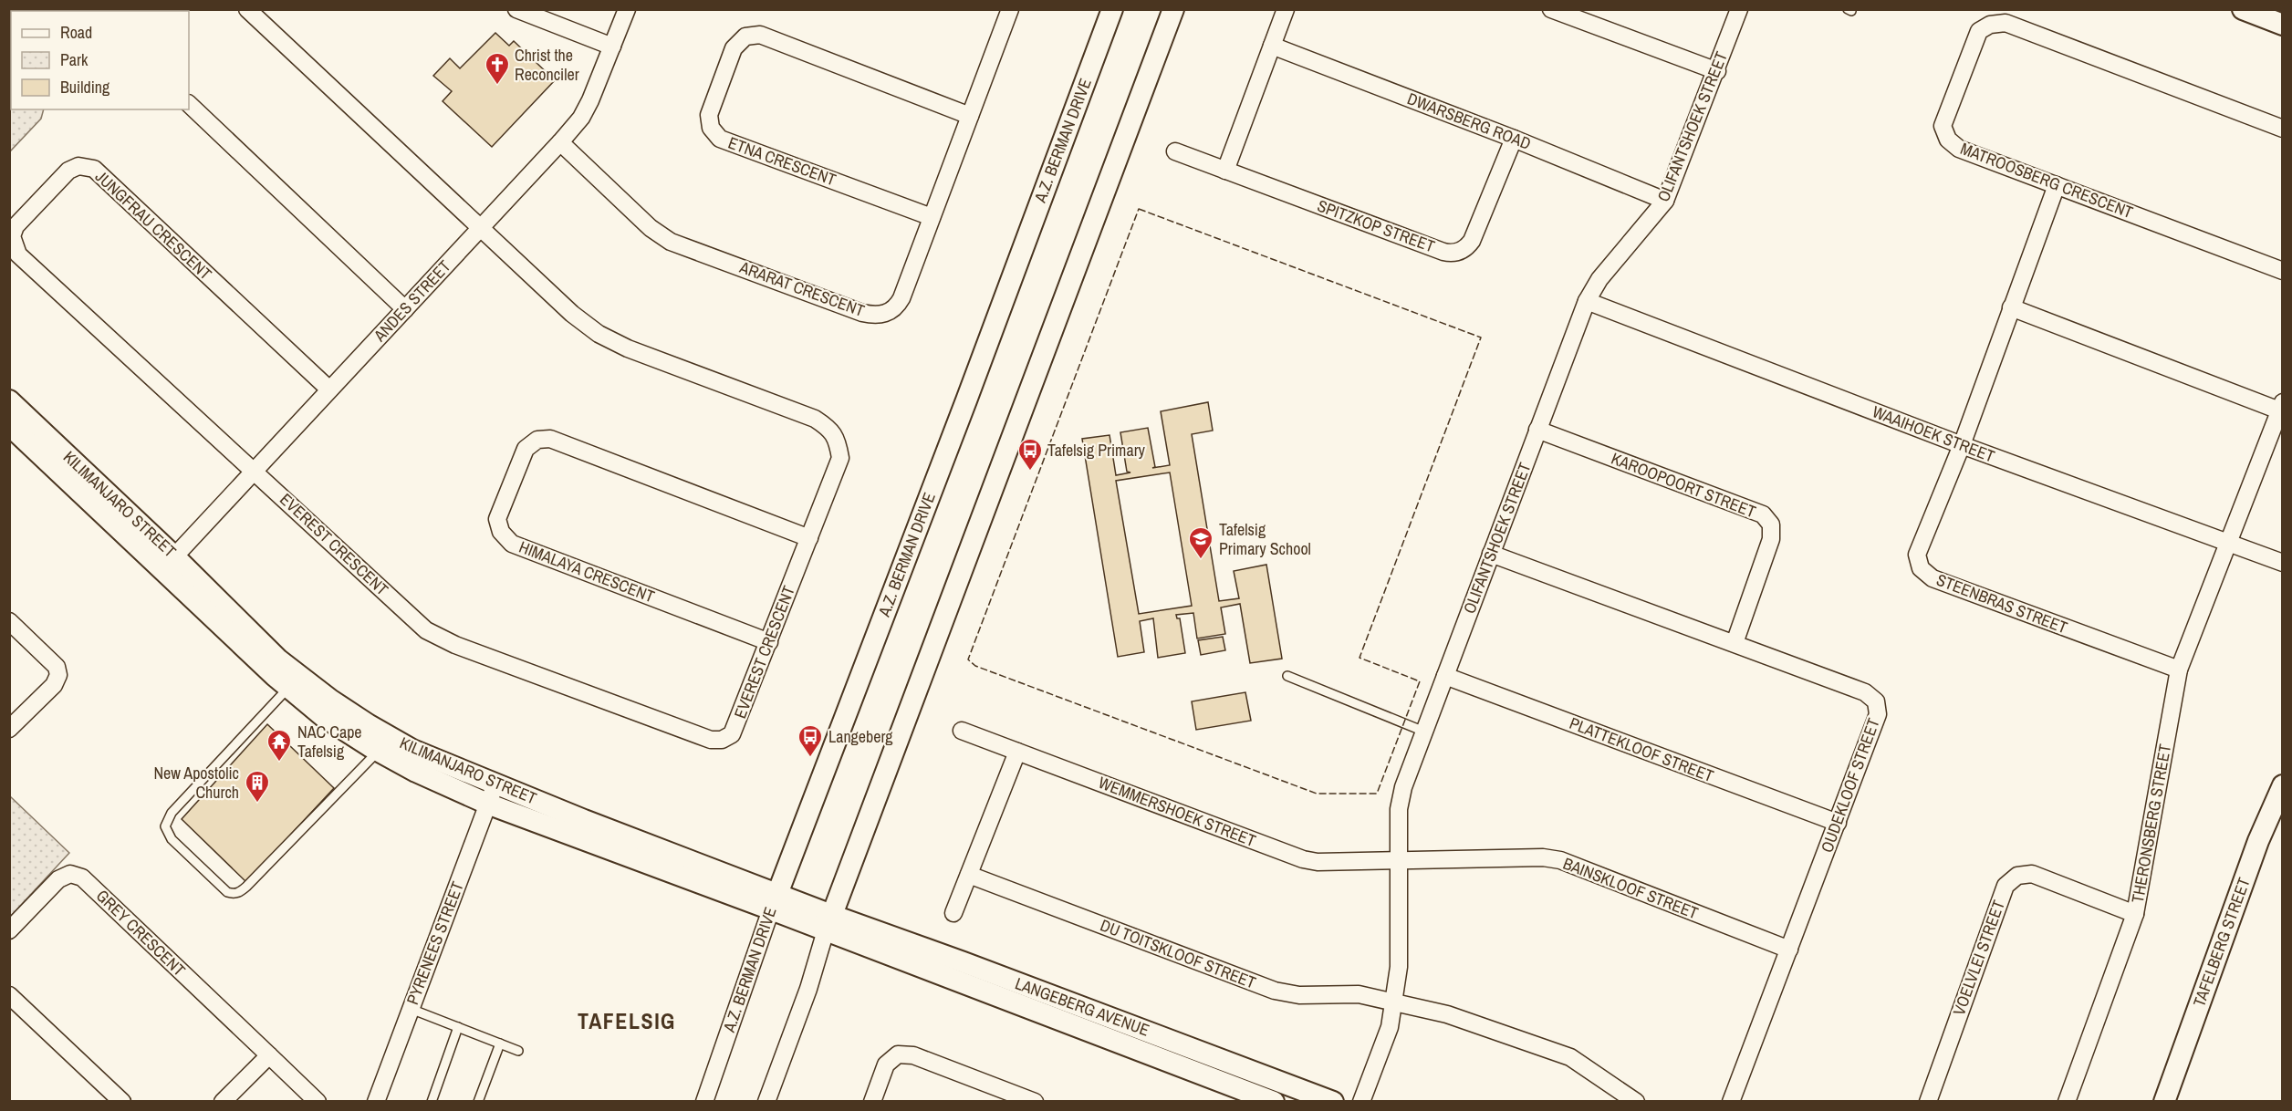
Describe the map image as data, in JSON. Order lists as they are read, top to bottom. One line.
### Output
{"streets":{"street":["DWARSBERG ROAD","OLIFANTSHOEK STREET","A.Z. BERMAN DRIVE","ETNA CRESCENT","MATROOSBERG CRESCENT","JUNGFRAU CRESCENT","SPITZKOP STREET","ARARAT CRESCENT","ANDES STREET","WAAIHOEK STREET","KAROOPOORT STREET","KILIMANJARO STREET","EVEREST CRESCENT","HIMALAYA CRESCENT","STEENBRAS STREET","PLATTEKLOOF STREET","OUDEKLOOF STREET","WEMMERSHOEK STREET","THERONSBERG STREET","BAINSKLOOF STREET","GREY CRESCENT","TAFELBERG STREET","PYRENEES STREET","DU TOITSKLOOF STREET","VOELVLEI STREET","LANGEBERG AVENUE"]},"crossings":[["DWARSBERG ROAD","OLIFANTSHOEK STREET"],["DWARSBERG ROAD","SPITZKOP STREET"],["OLIFANTSHOEK STREET","WAAIHOEK STREET"],["OLIFANTSHOEK STREET","KAROOPOORT STREET"],["OLIFANTSHOEK STREET","PLATTEKLOOF STREET"],["OLIFANTSHOEK STREET","OUDEKLOOF STREET"],["OLIFANTSHOEK STREET","WEMMERSHOEK STREET"],["OLIFANTSHOEK STREET","BAINSKLOOF STREET"],["OLIFANTSHOEK STREET","DU TOITSKLOOF STREET"],["A.Z. BERMAN DRIVE","KILIMANJARO STREET"],["ETNA CRESCENT","ARARAT CRESCENT"],["MATROOSBERG CRESCENT","STEENBRAS STREET"],["JUNGFRAU CRESCENT","ANDES STREET"],["JUNGFRAU CRESCENT","EVEREST CRESCENT"],["ARARAT CRESCENT","ANDES STREET"],["ANDES STREET","KILIMANJARO STREET"],["ANDES STREET","EVEREST CRESCENT"],["WAAIHOEK STREET","STEENBRAS STREET"],["WAAIHOEK STREET","THERONSBERG STREET"],["KAROOPOORT STREET","OUDEKLOOF STREET"],["KILIMANJARO STREET","PYRENEES STREET"],["EVEREST CRESCENT","HIMALAYA CRESCENT"],["STEENBRAS STREET","THERONSBERG STREET"],["PLATTEKLOOF STREET","OUDEKLOOF STREET"],["OUDEKLOOF STREET","BAINSKLOOF STREET"],["WEMMERSHOEK STREET","BAINSKLOOF STREET"],["THERONSBERG STREET","VOELVLEI STREET"]],"districts":["TAFELSIG"],"places":{"church":["Christ the Reconciler"],"bus stop":["Tafelsig Primary","Langeberg"],"school or university":["Tafelsig Primary School"],"temple":["NAC Cape Tafelsig"],"building":["New Apostolic Church"]},"legend":["Road","Park","Building"]}
